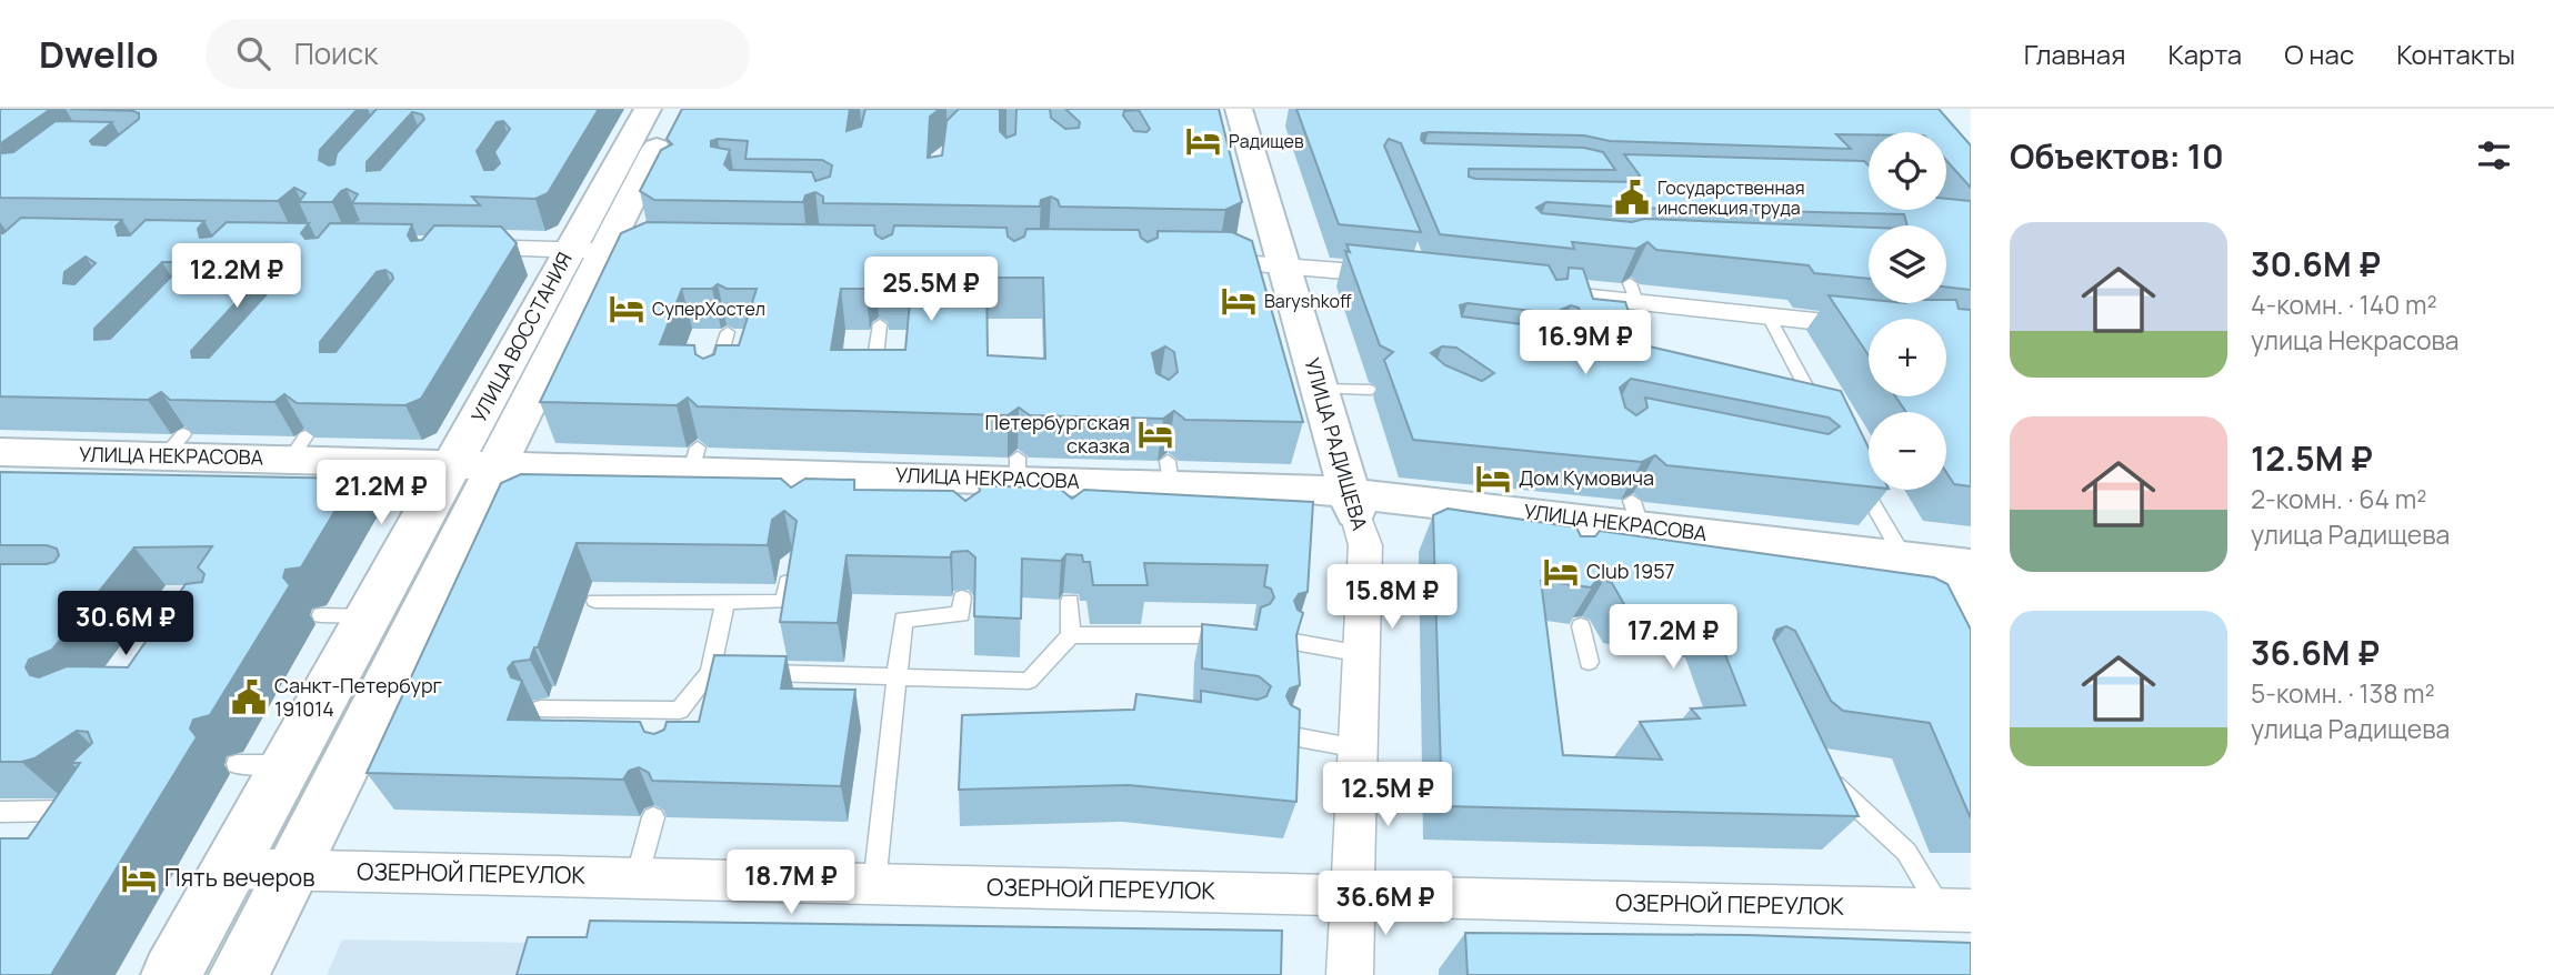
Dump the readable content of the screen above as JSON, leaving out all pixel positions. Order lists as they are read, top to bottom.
{
  "streets": {
    "street": [
      "УЛИЦА ВОССТАНИЯ",
      "УЛИЦА РАДИЩЕВА",
      "УЛИЦА НЕКРАСОВА",
      "ОЗЕРНОЙ ПЕРЕУЛОК"
    ]
  },
  "crossings": [
    ["УЛИЦА ВОССТАНИЯ", "УЛИЦА НЕКРАСОВА"],
    ["УЛИЦА ВОССТАНИЯ", "ОЗЕРНОЙ ПЕРЕУЛОК"],
    ["УЛИЦА РАДИЩЕВА", "УЛИЦА НЕКРАСОВА"],
    ["УЛИЦА РАДИЩЕВА", "ОЗЕРНОЙ ПЕРЕУЛОК"]
  ],
  "places": {
    "hotel": [
      "Радищев",
      "Baryshkoff",
      "СуперХостел",
      "Петербургская сказка",
      "Дом Кумовича",
      "Club 1957",
      "Пять вечеров"
    ],
    "public building": ["Государственная инспекция труда", "Санкт-Петербург 191014"]
  },
  "page": {
    "header": "Dwello",
    "search": "Поиск",
    "nav": [
      "Главная",
      "Карта",
      "О нас",
      "Контакты"
    ],
    "heading": "Объектов: 10",
    "map_buttons": ["+", "−"],
    "list": [
      {
        "name": "30.6M ₽",
        "note": "4-комн. · 140 m² · улица Некрасова"
      },
      {
        "name": "12.5M ₽",
        "note": "2-комн. · 64 m² · улица Радищева"
      },
      {
        "name": "36.6M ₽",
        "note": "5-комн. · 138 m² · улица Радищева"
      }
    ],
    "price": [
      "12.2M ₽",
      "25.5M ₽",
      "16.9M ₽",
      "21.2M ₽",
      "15.8M ₽",
      "30.6M ₽",
      "17.2M ₽",
      "12.5M ₽",
      "18.7M ₽",
      "36.6M ₽"
    ]
  }
}
